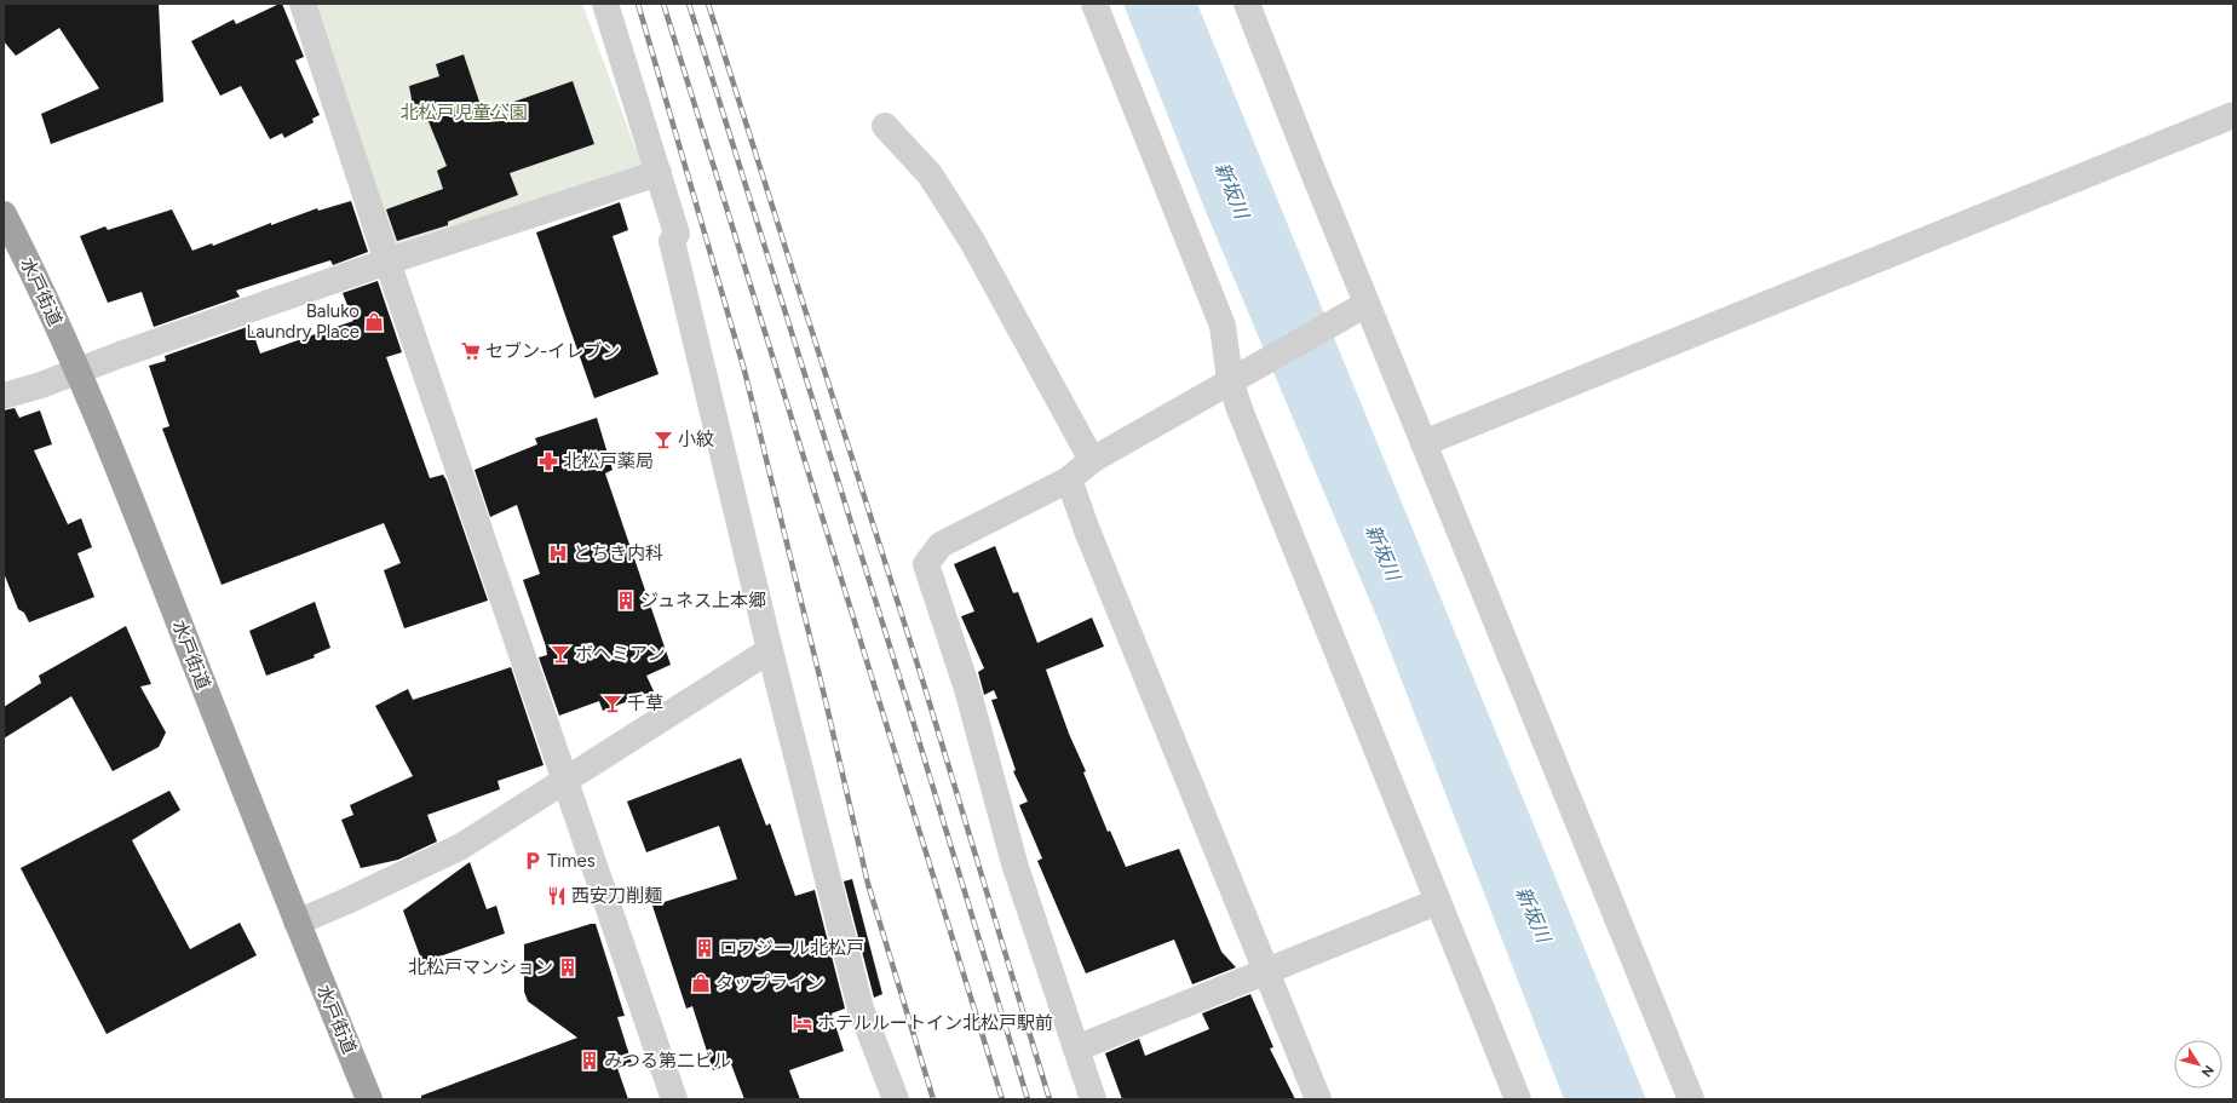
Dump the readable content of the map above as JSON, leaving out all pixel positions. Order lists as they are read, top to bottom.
{
  "streets": {
    "highway": ["水戸街道"]
  },
  "water": ["新坂川"],
  "parks": ["北松戸児童公園"],
  "places": {
    "shop": ["Baluko Laundry Place", "タップライン"],
    "supermarket": ["セブン-イレブン"],
    "bar": ["小紋", "ボヘミアン", "千草"],
    "pharmacy": ["北松戸薬局"],
    "hospital": ["とちき内科"],
    "building": [
      "ジュネス上本郷",
      "ロワジール北松戸",
      "北松戸マンション",
      "みつる第二ビル"
    ],
    "parking": ["Times"],
    "restaurant": ["西安刀削麺"],
    "hotel": ["ホテルルートイン北松戸駅前"]
  },
  "north": "bottom right"
}
